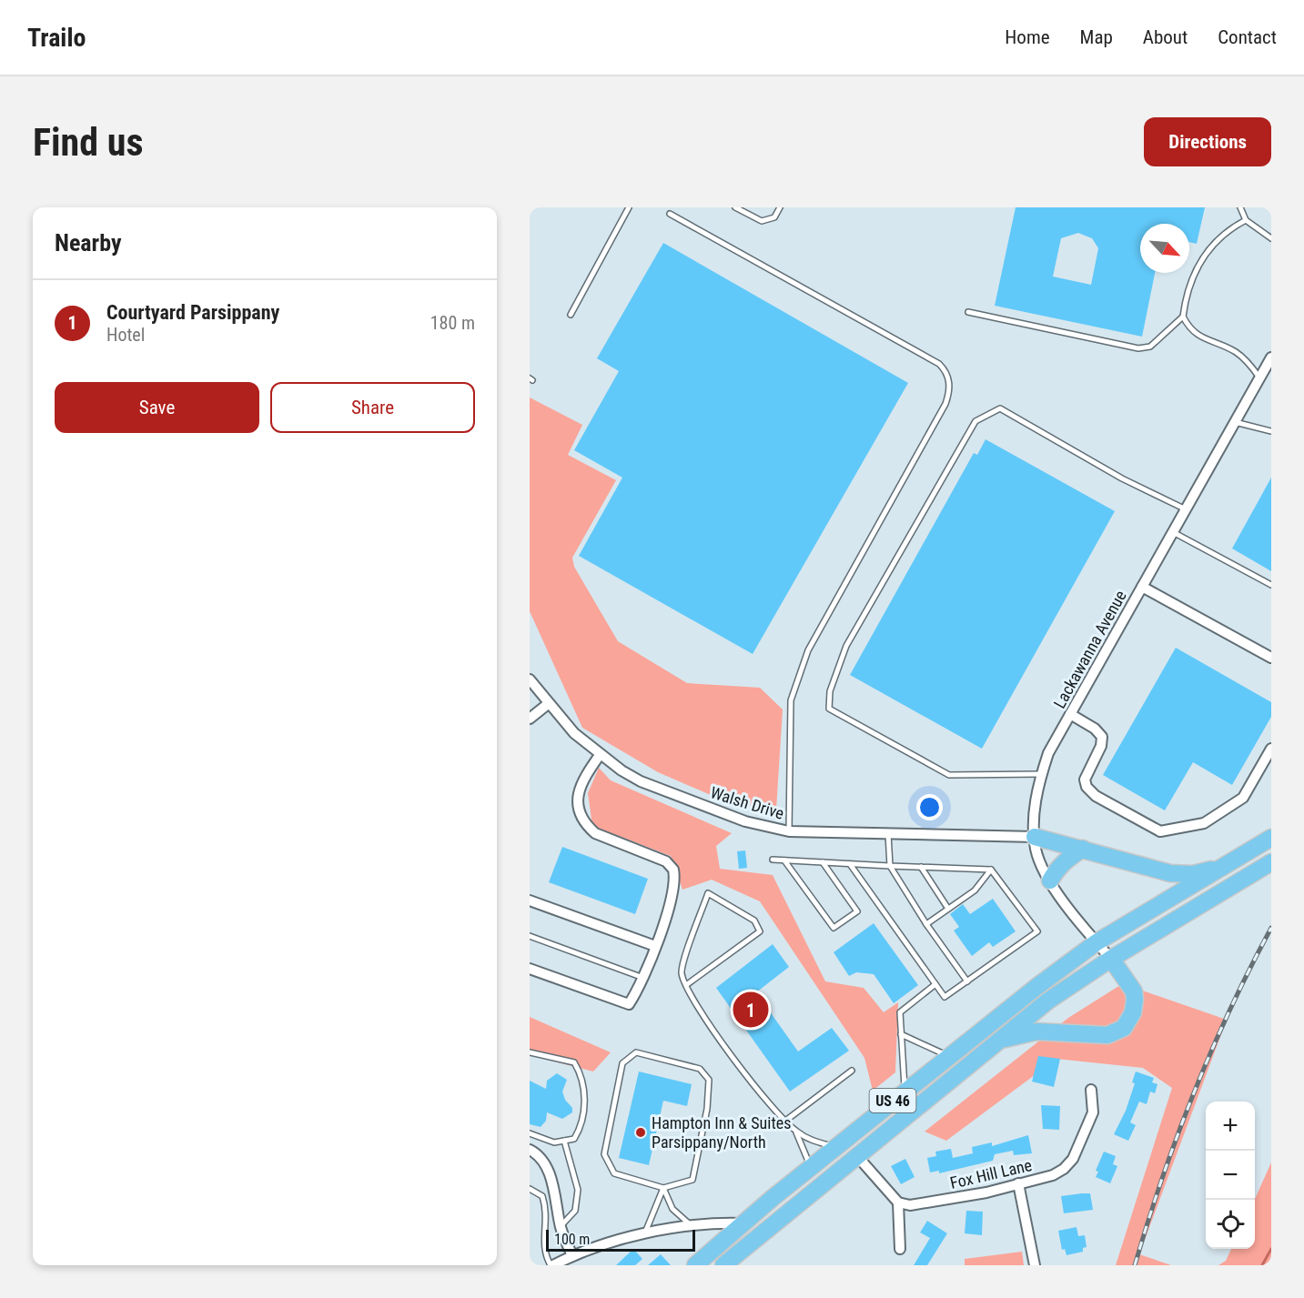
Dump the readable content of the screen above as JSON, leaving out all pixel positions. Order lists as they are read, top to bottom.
{
  "streets": {
    "highway": ["US 46"],
    "street": ["Lackawanna Avenue", "Walsh Drive", "Fox Hill Lane"]
  },
  "crossings": [
    ["Lackawanna Avenue", "Walsh Drive"],
    ["Lackawanna Avenue", "US 46"]
  ],
  "places": ["Hampton Inn & Suites Parsippany/North"],
  "scale_bar": "100 m",
  "north": "bottom right",
  "page": {
    "header": "Trailo",
    "nav": [
      "Home",
      "Map",
      "About",
      "Contact"
    ],
    "buttons": [
      "Directions",
      ["Save", "Share"]
    ],
    "title": "Find us",
    "heading": "Nearby",
    "list": [
      {
        "mark": "1",
        "name": "Courtyard Parsippany",
        "note": "Hotel",
        "value": "180 m"
      }
    ],
    "pins": "1",
    "map_buttons": ["+", "−"],
    "scale": "100 m"
  }
}
